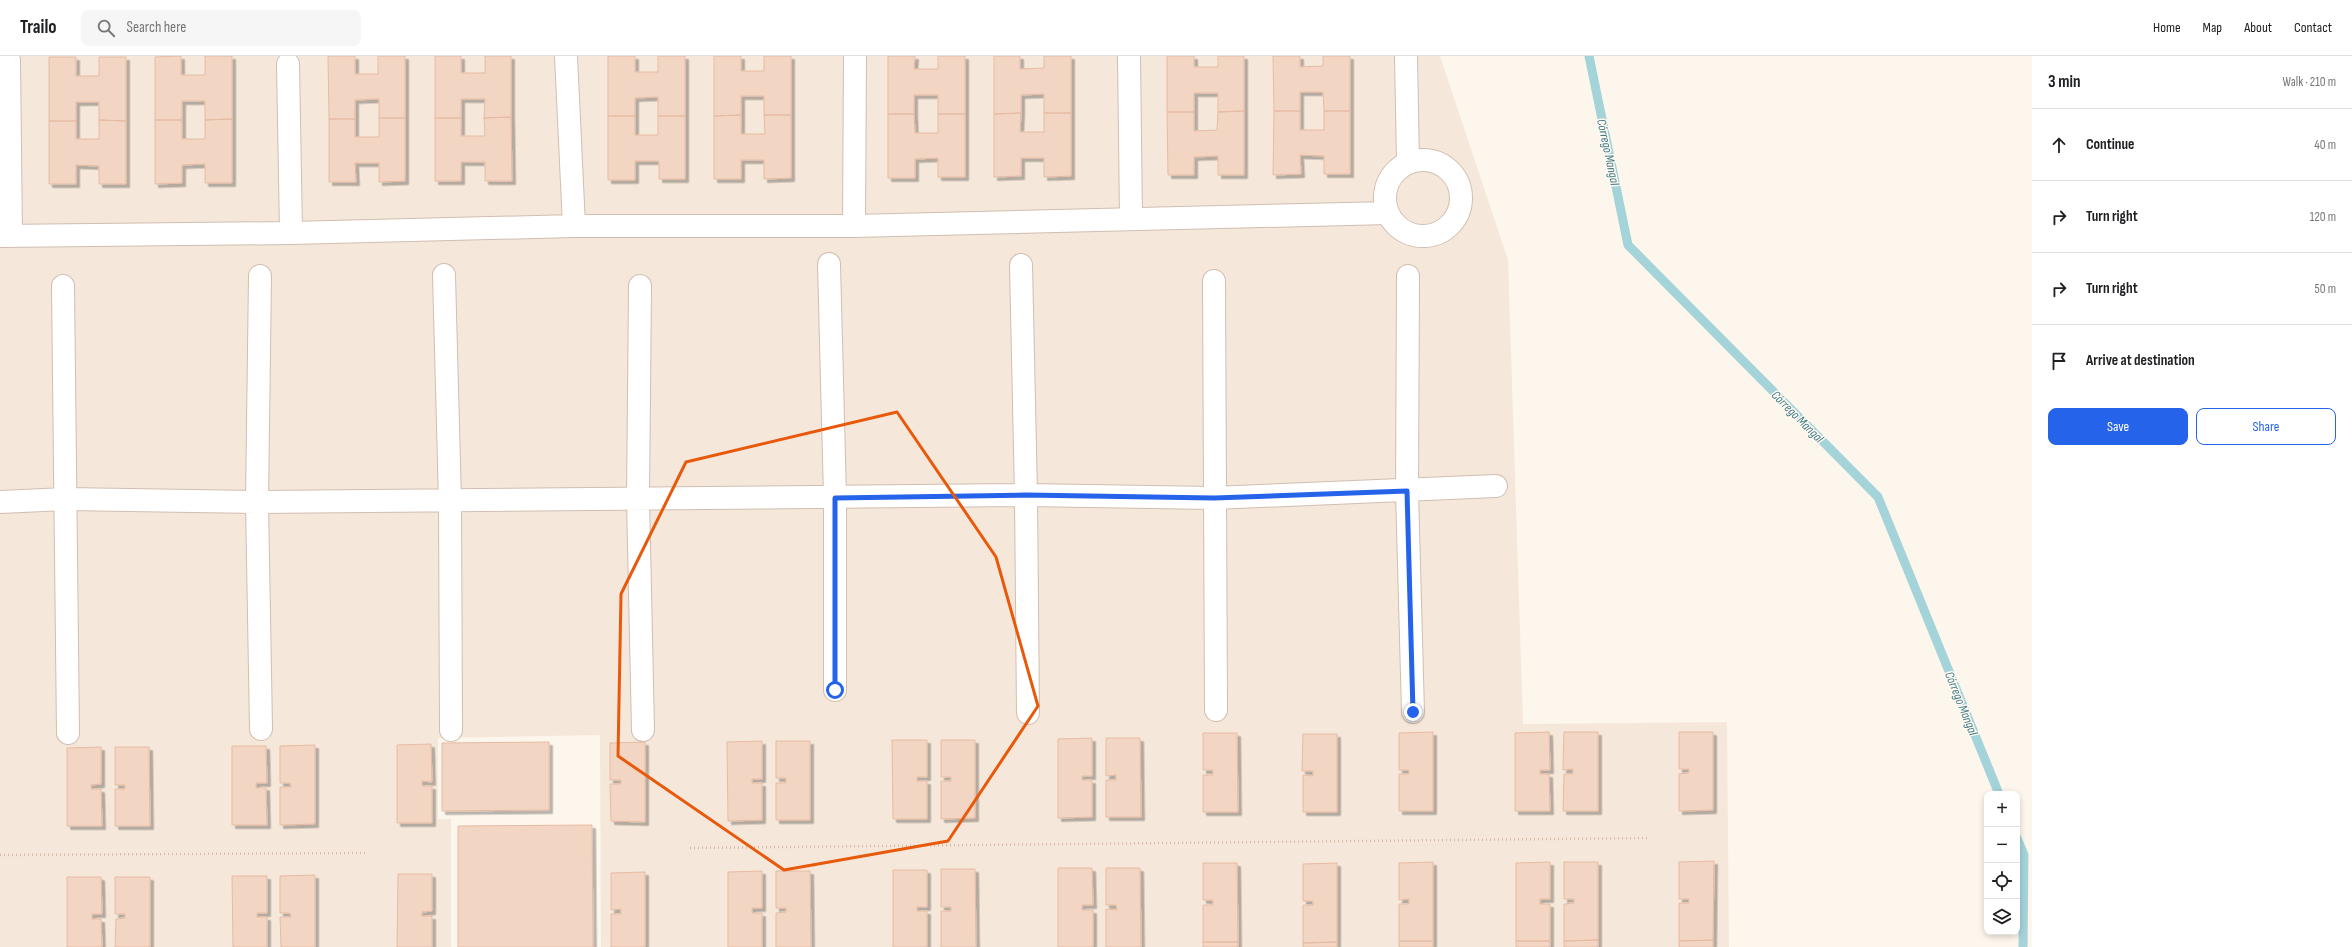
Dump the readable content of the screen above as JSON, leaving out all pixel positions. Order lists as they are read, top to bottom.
{
  "water": ["Córrego Mangal"],
  "page": {
    "header": "Trailo",
    "search": "Search here",
    "nav": [
      "Home",
      "Map",
      "About",
      "Contact"
    ],
    "heading": ["3 min", "Walk · 210 m"],
    "list": [
      ["Continue", "40 m"],
      ["Turn right", "120 m"],
      ["Turn right", "50 m"],
      "Arrive at destination"
    ],
    "buttons": ["Save", "Share"],
    "map_buttons": ["+", "−"]
  }
}
